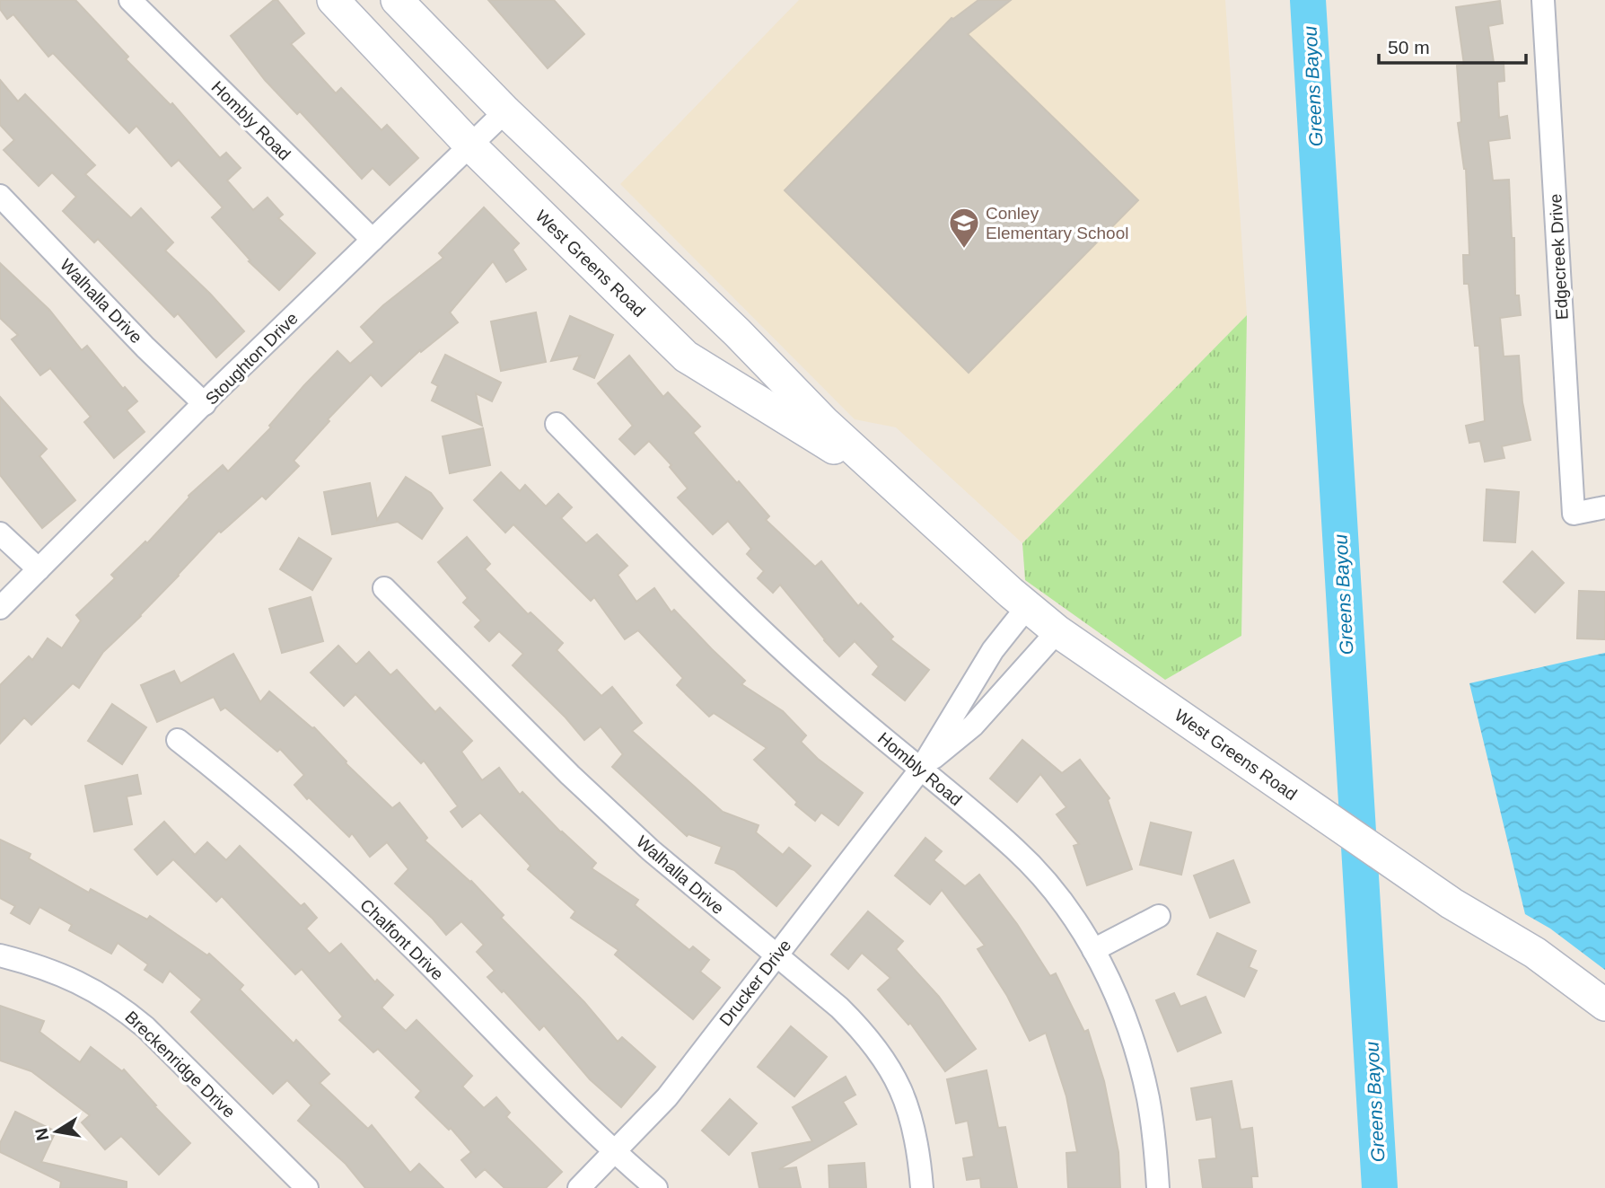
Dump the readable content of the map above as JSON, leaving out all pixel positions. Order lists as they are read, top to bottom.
{
  "streets": {
    "main road": ["West Greens Road"],
    "street": [
      "Hombly Road",
      "Edgecreek Drive",
      "Walhalla Drive",
      "Stoughton Drive",
      "Chalfont Drive",
      "Drucker Drive",
      "Breckenridge Drive"
    ]
  },
  "crossings": [
    ["Hombly Road", "Stoughton Drive"],
    ["Hombly Road", "Drucker Drive"],
    ["West Greens Road", "Stoughton Drive"],
    ["West Greens Road", "Drucker Drive"],
    ["Walhalla Drive", "Stoughton Drive"],
    ["Walhalla Drive", "Drucker Drive"],
    ["Chalfont Drive", "Drucker Drive"]
  ],
  "water": ["Greens Bayou"],
  "places": {
    "school or university": ["Conley Elementary School"]
  },
  "scale_bar": "50 m",
  "north": "left"
}
